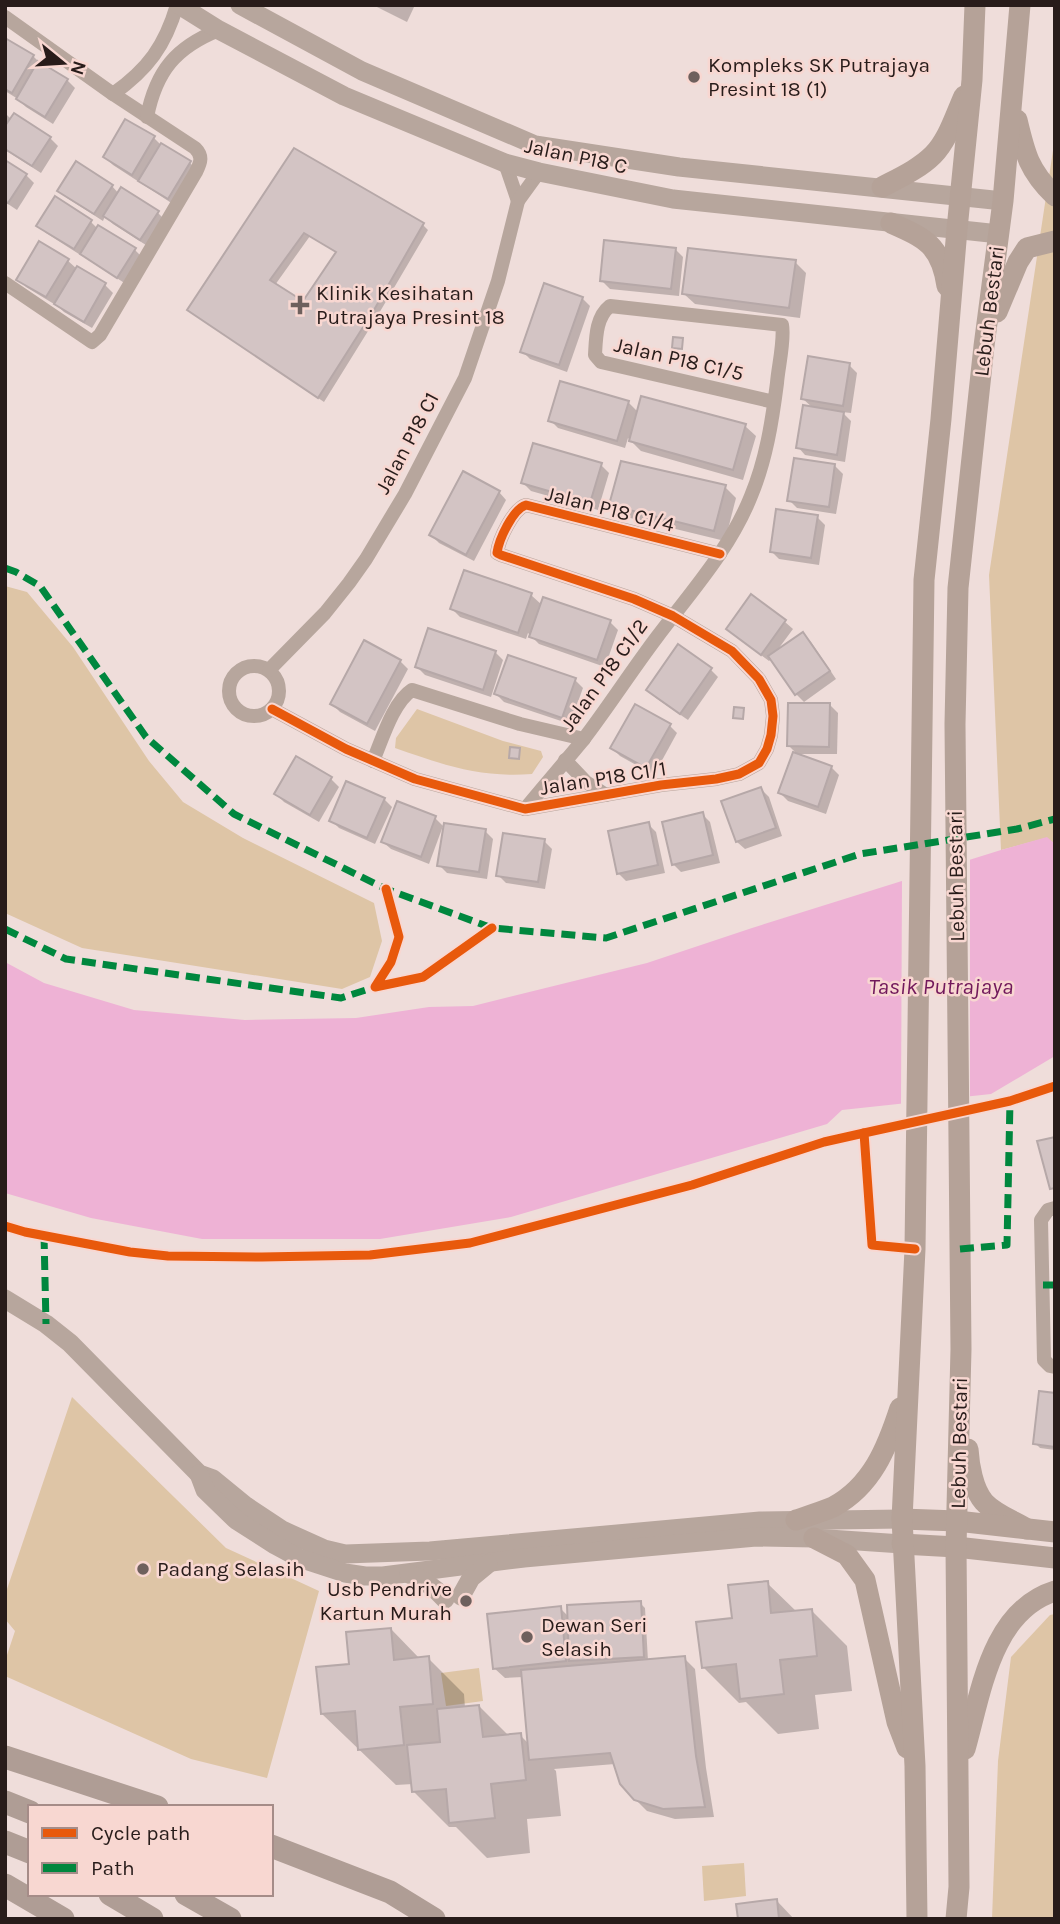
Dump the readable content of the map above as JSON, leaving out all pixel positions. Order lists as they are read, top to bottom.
{
  "streets": {
    "main road": ["Lebuh Bestari"],
    "street": [
      "Jalan P18 C",
      "Jalan P18 C1/5",
      "Jalan P18 C1",
      "Jalan P18 C1/4",
      "Jalan P18 C1/2",
      "Jalan P18 C1/1"
    ]
  },
  "crossings": [
    ["Jalan P18 C", "Lebuh Bestari"],
    ["Jalan P18 C", "Jalan P18 C1"],
    ["Jalan P18 C1/5", "Jalan P18 C1/2"],
    ["Jalan P18 C1", "Jalan P18 C1/1"],
    ["Jalan P18 C1/4", "Jalan P18 C1/2"],
    ["Jalan P18 C1/4", "Jalan P18 C1/1"],
    ["Jalan P18 C1/2", "Jalan P18 C1/1"]
  ],
  "water": ["Tasik Putrajaya"],
  "places": {
    "other": [
      "Kompleks SK Putrajaya Presint 18 (1)",
      "Padang Selasih",
      "Usb Pendrive Kartun Murah",
      "Dewan Seri Selasih"
    ],
    "health": ["Klinik Kesihatan Putrajaya Presint 18"]
  },
  "legend": ["Cycle path", "Path"],
  "north": "right"
}
